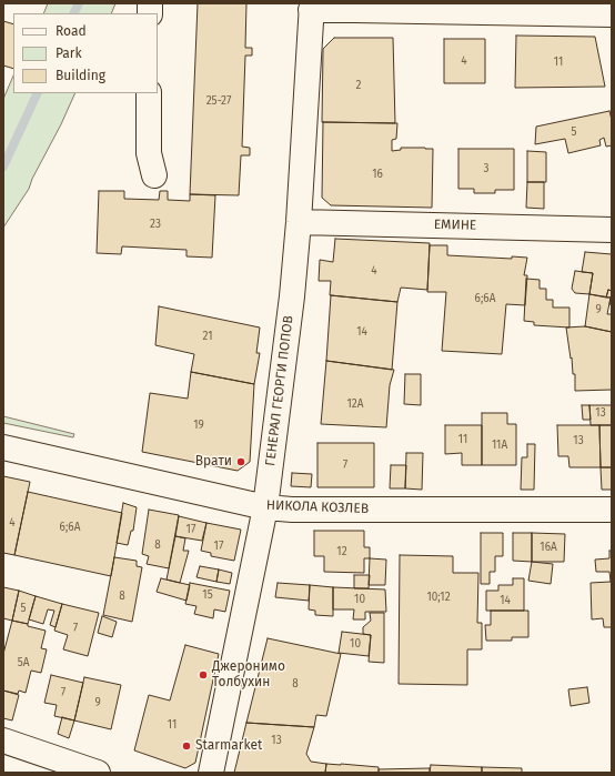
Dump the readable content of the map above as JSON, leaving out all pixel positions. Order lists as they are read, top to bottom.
{
  "streets": {
    "street": ["ЕМИНЕ", "ГЕНЕРАЛ ГЕОРГИ ПОПОВ", "НИКОЛА КОЗЛЕВ"]
  },
  "crossings": [
    ["ЕМИНЕ", "ГЕНЕРАЛ ГЕОРГИ ПОПОВ"],
    ["ГЕНЕРАЛ ГЕОРГИ ПОПОВ", "НИКОЛА КОЗЛЕВ"]
  ],
  "places": ["Врати", "Джеронимо Толбухин", "Starmarket"],
  "house_numbers": [
    "4",
    "11",
    "2",
    "25-27",
    "5",
    "3",
    "16",
    "23",
    "4",
    "6;6А",
    "9",
    "14",
    "21",
    "12А",
    "13",
    "19",
    "11",
    "13",
    "11А",
    "7",
    "4",
    "6;6А",
    "17",
    "8",
    "17",
    "16А",
    "12",
    "15",
    "8",
    "10;12",
    "10",
    "14",
    "5",
    "7",
    "10",
    "5А",
    "8",
    "7",
    "9",
    "11",
    "13"
  ],
  "legend": ["Road", "Park", "Building"]
}
